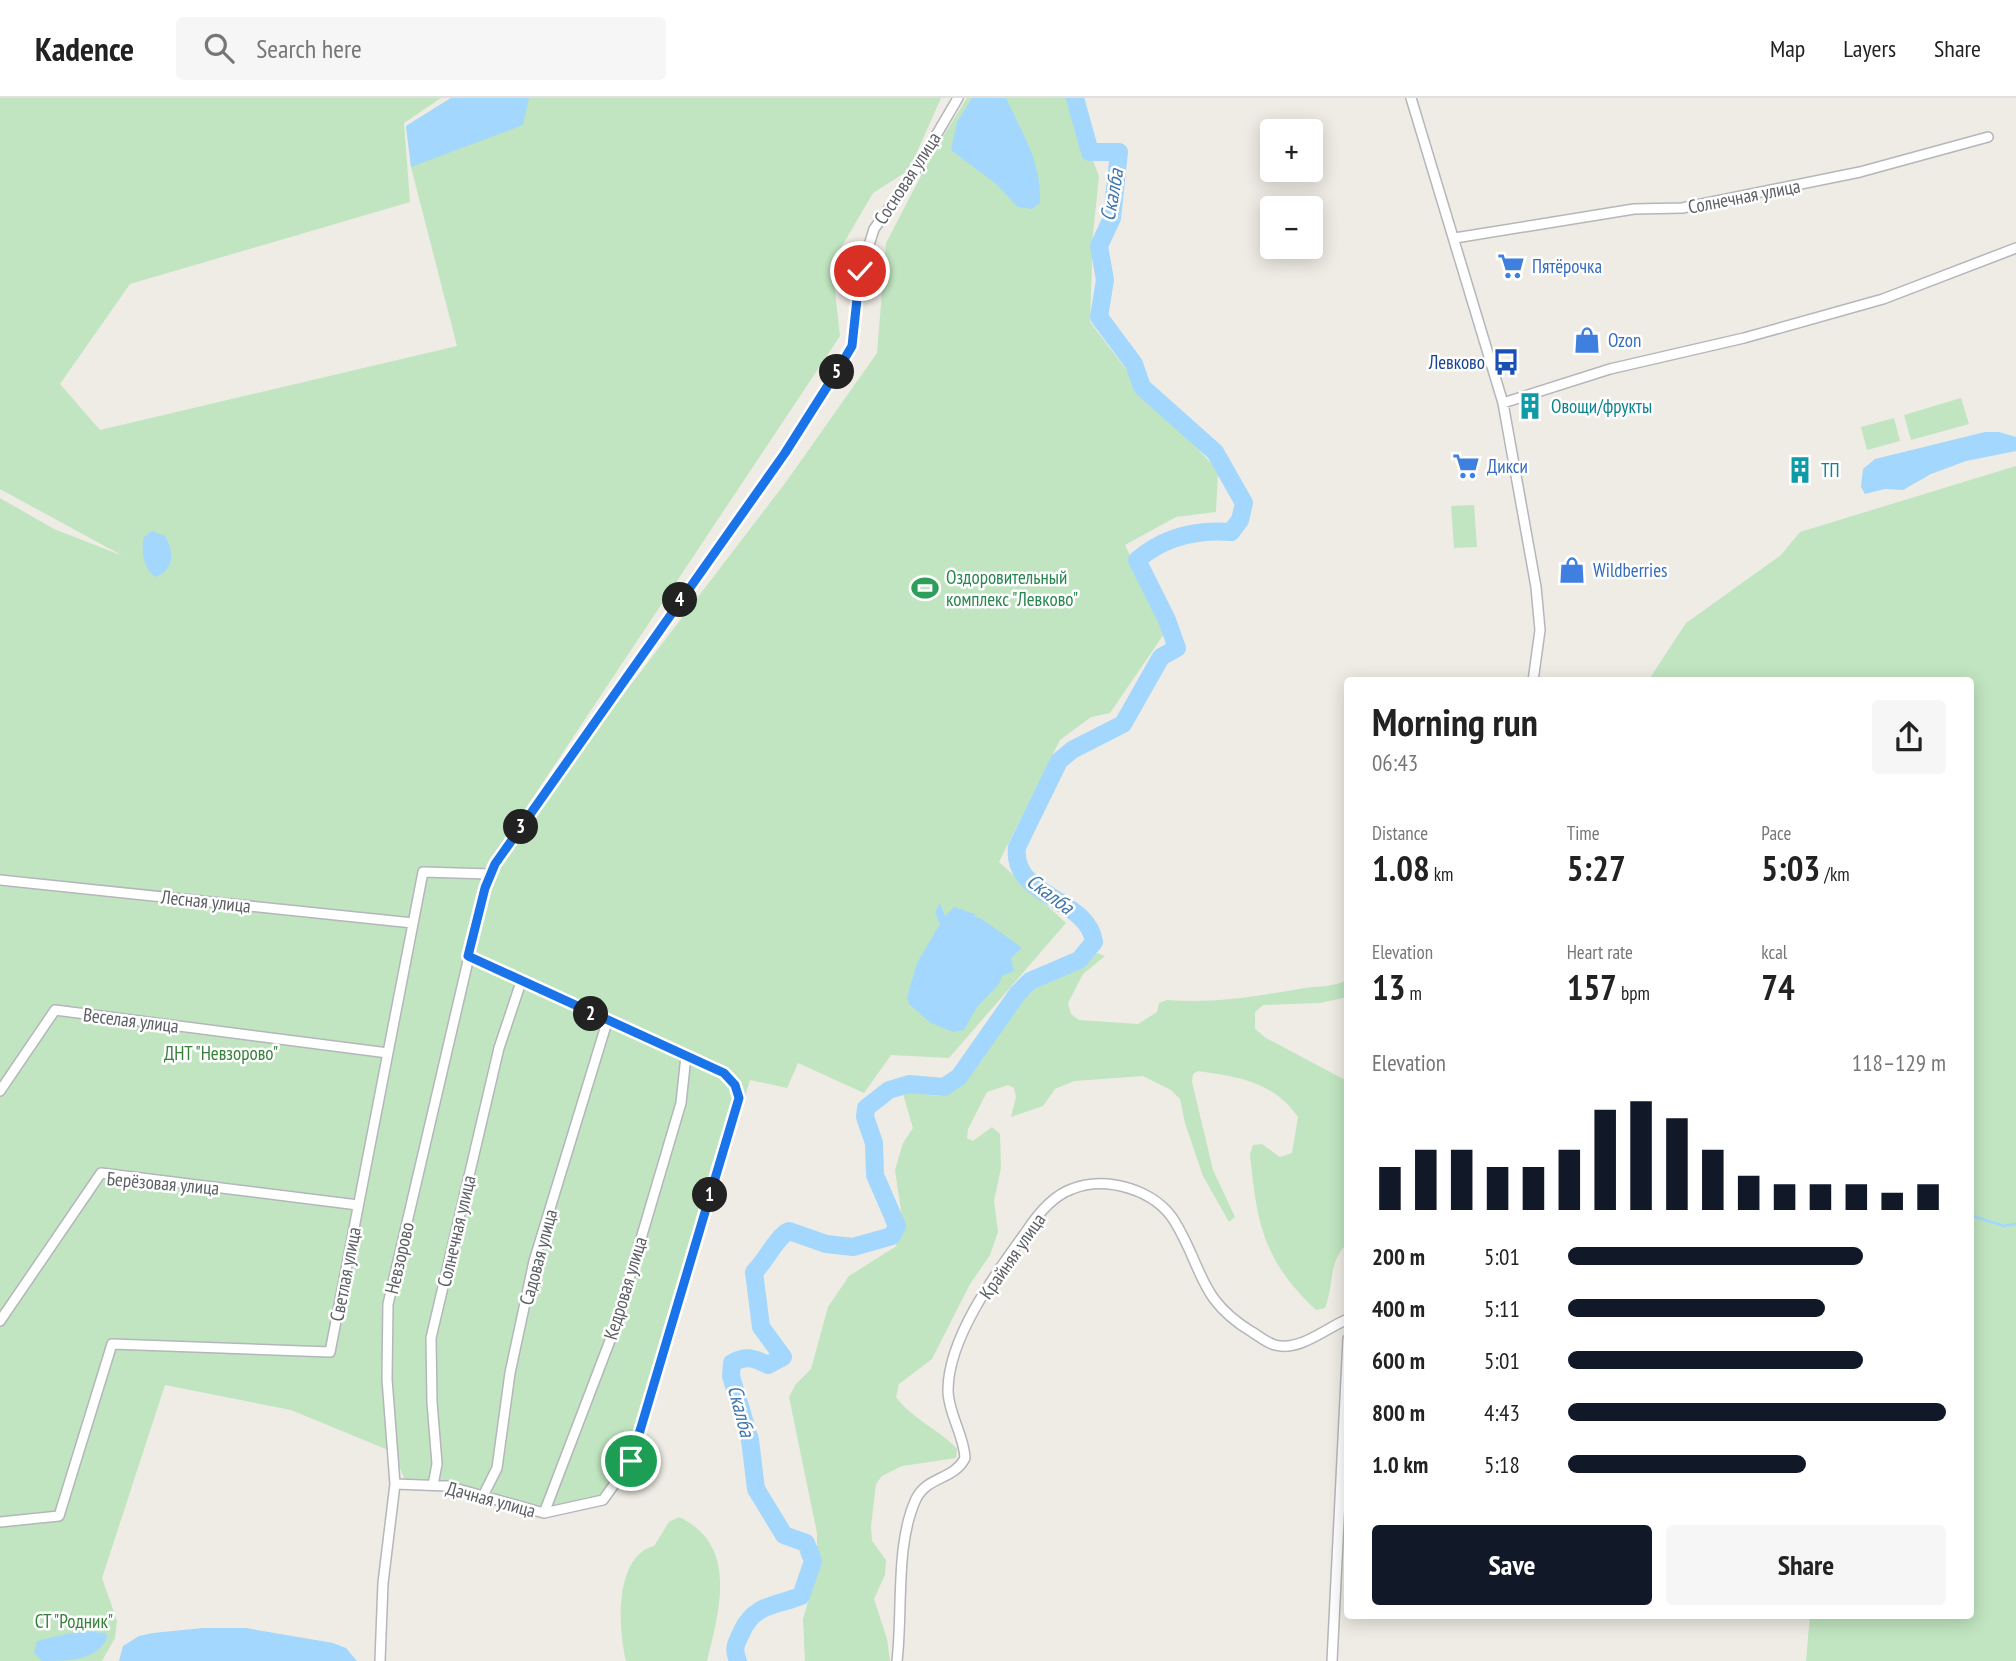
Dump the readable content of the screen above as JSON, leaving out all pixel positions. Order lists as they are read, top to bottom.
{
  "streets": {
    "street": [
      "Сосновая улица",
      "Солнечная улица",
      "Лесная улица",
      "Веселая улица",
      "Берёзовая улица",
      "Крайняя улица",
      "Садовая улица",
      "Невзорово",
      "Светлая улица",
      "Кедровая улица",
      "Дачная улица"
    ]
  },
  "crossings": [
    ["Сосновая улица", "Невзорово"],
    ["Солнечная улица", "Дачная улица"],
    ["Лесная улица", "Светлая улица"],
    ["Веселая улица", "Светлая улица"],
    ["Берёзовая улица", "Светлая улица"],
    ["Садовая улица", "Дачная улица"],
    ["Невзорово", "Светлая улица"],
    ["Невзорово", "Дачная улица"],
    ["Кедровая улица", "Дачная улица"]
  ],
  "water": ["Скалба"],
  "parks": ["ДНТ \"Невзорово\"", "СТ \"Родник\""],
  "places": {
    "supermarket": ["Пятёрочка", "Дикси"],
    "shop": ["Ozon", "Wildberries"],
    "bus stop": ["Левково"],
    "building": ["Овощи/фрукты", "ТП"],
    "sports": ["Оздоровительный комплекс \"Левково\""]
  },
  "page": {
    "header": "Kadence",
    "search": "Search here",
    "nav": ["Map", "Layers", "Share"],
    "map_buttons": ["+", "−"],
    "pins": [
      "5",
      "4",
      "3",
      "2",
      "1"
    ],
    "heading": ["Morning run", "06:43"],
    "stats": [
      ["Distance", "1.08 km"],
      ["Time", "5:27"],
      ["Pace", "5:03 /km"],
      ["Elevation", "13 m"],
      ["Heart rate", "157 bpm"],
      ["kcal", "74"]
    ],
    "chart": ["Elevation", "118–129 m"],
    "list": [
      {
        "name": "200 m",
        "note": "5:01"
      },
      {
        "name": "400 m",
        "note": "5:11"
      },
      {
        "name": "600 m",
        "note": "5:01"
      },
      {
        "name": "800 m",
        "note": "4:43"
      },
      {
        "name": "1.0 km",
        "note": "5:18"
      }
    ],
    "buttons": ["Save", "Share"]
  }
}
